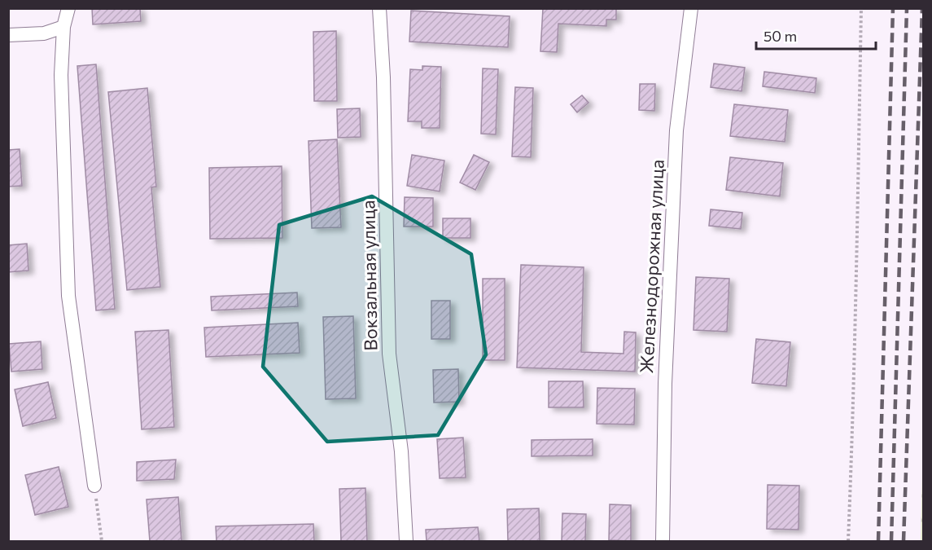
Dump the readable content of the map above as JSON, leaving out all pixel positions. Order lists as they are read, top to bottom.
{
  "streets": {
    "street": ["Железнодорожная улица", "Вокзальная улица"]
  },
  "scale_bar": "50 m"
}
